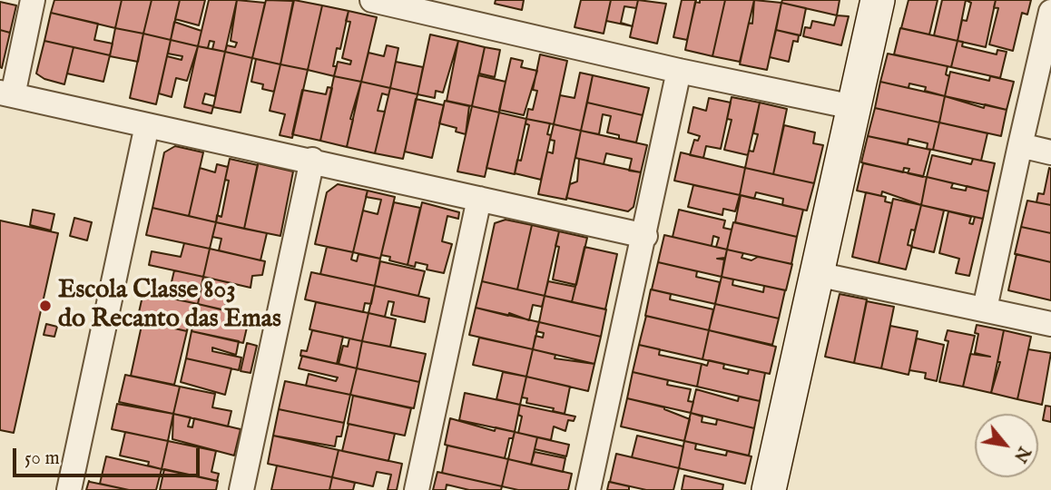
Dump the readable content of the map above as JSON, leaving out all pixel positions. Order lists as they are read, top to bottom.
{
  "places": ["Escola Classe 803 do Recanto das Emas"],
  "scale_bar": "50 m",
  "north": "bottom right"
}
